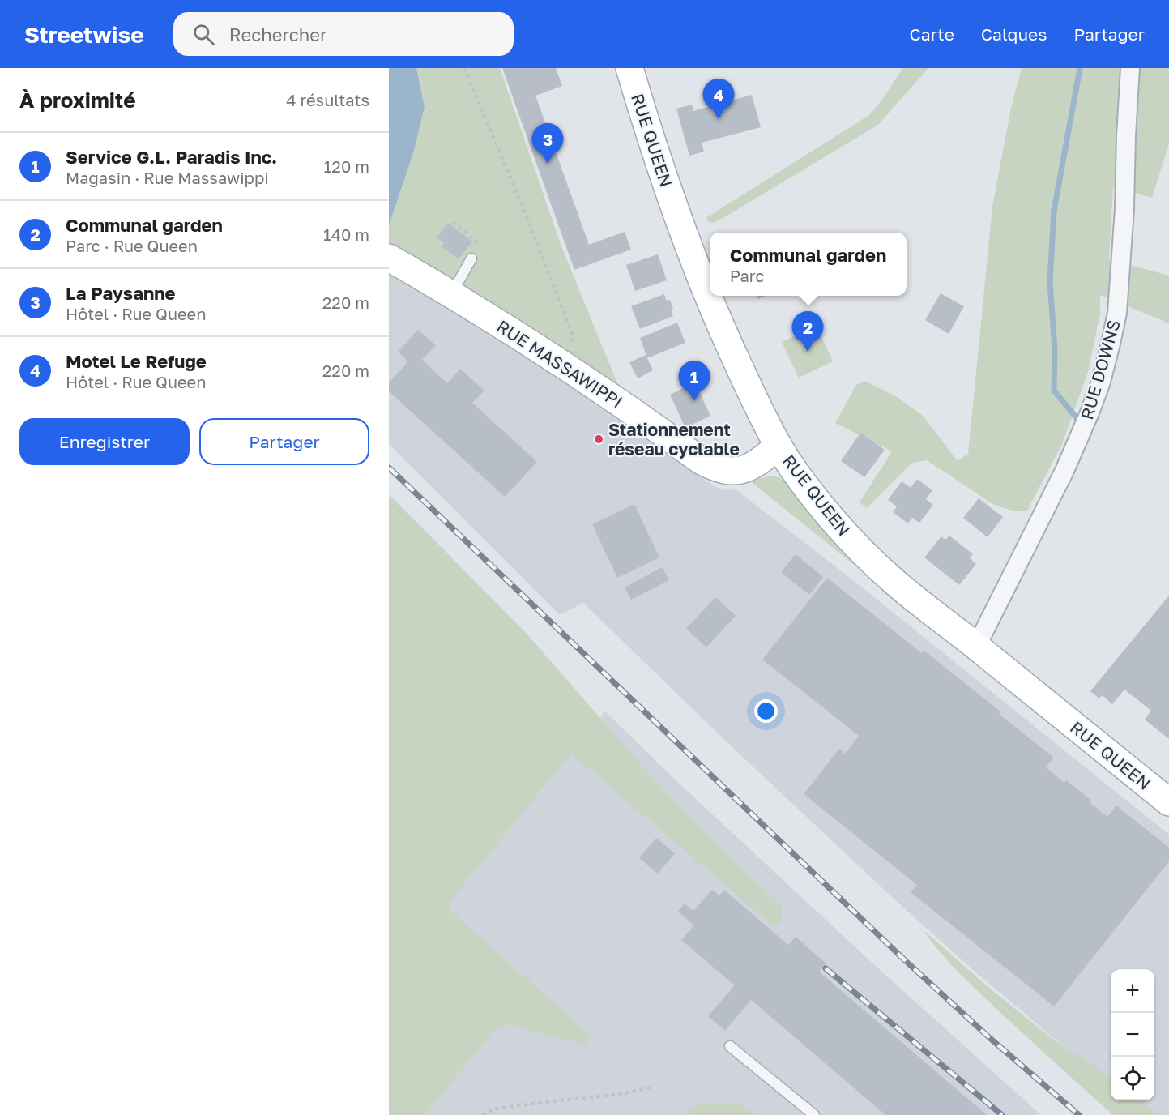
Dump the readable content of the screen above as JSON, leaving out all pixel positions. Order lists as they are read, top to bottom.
{
  "streets": {
    "main road": ["RUE QUEEN", "RUE MASSAWIPPI"],
    "street": ["RUE DOWNS"]
  },
  "crossings": [
    ["RUE QUEEN", "RUE MASSAWIPPI"],
    ["RUE QUEEN", "RUE DOWNS"]
  ],
  "places": ["Stationnement réseau cyclable"],
  "page": {
    "header": "Streetwise",
    "search": "Rechercher",
    "nav": ["Carte", "Calques", "Partager"],
    "heading": ["À proximité", "4 résultats"],
    "pins": [
      "4",
      "3",
      "2",
      "1"
    ],
    "list": [
      {
        "mark": "1",
        "name": "Service G.L. Paradis Inc.",
        "note": "Magasin · Rue Massawippi",
        "value": "120 m"
      },
      {
        "mark": "2",
        "name": "Communal garden",
        "note": "Parc · Rue Queen",
        "value": "140 m"
      },
      {
        "mark": "3",
        "name": "La Paysanne",
        "note": "Hôtel · Rue Queen",
        "value": "220 m"
      },
      {
        "mark": "4",
        "name": "Motel Le Refuge",
        "note": "Hôtel · Rue Queen",
        "value": "220 m"
      }
    ],
    "popup": ["Communal garden", "Parc"],
    "buttons": ["Enregistrer", "Partager"],
    "map_buttons": ["+", "−"]
  }
}
